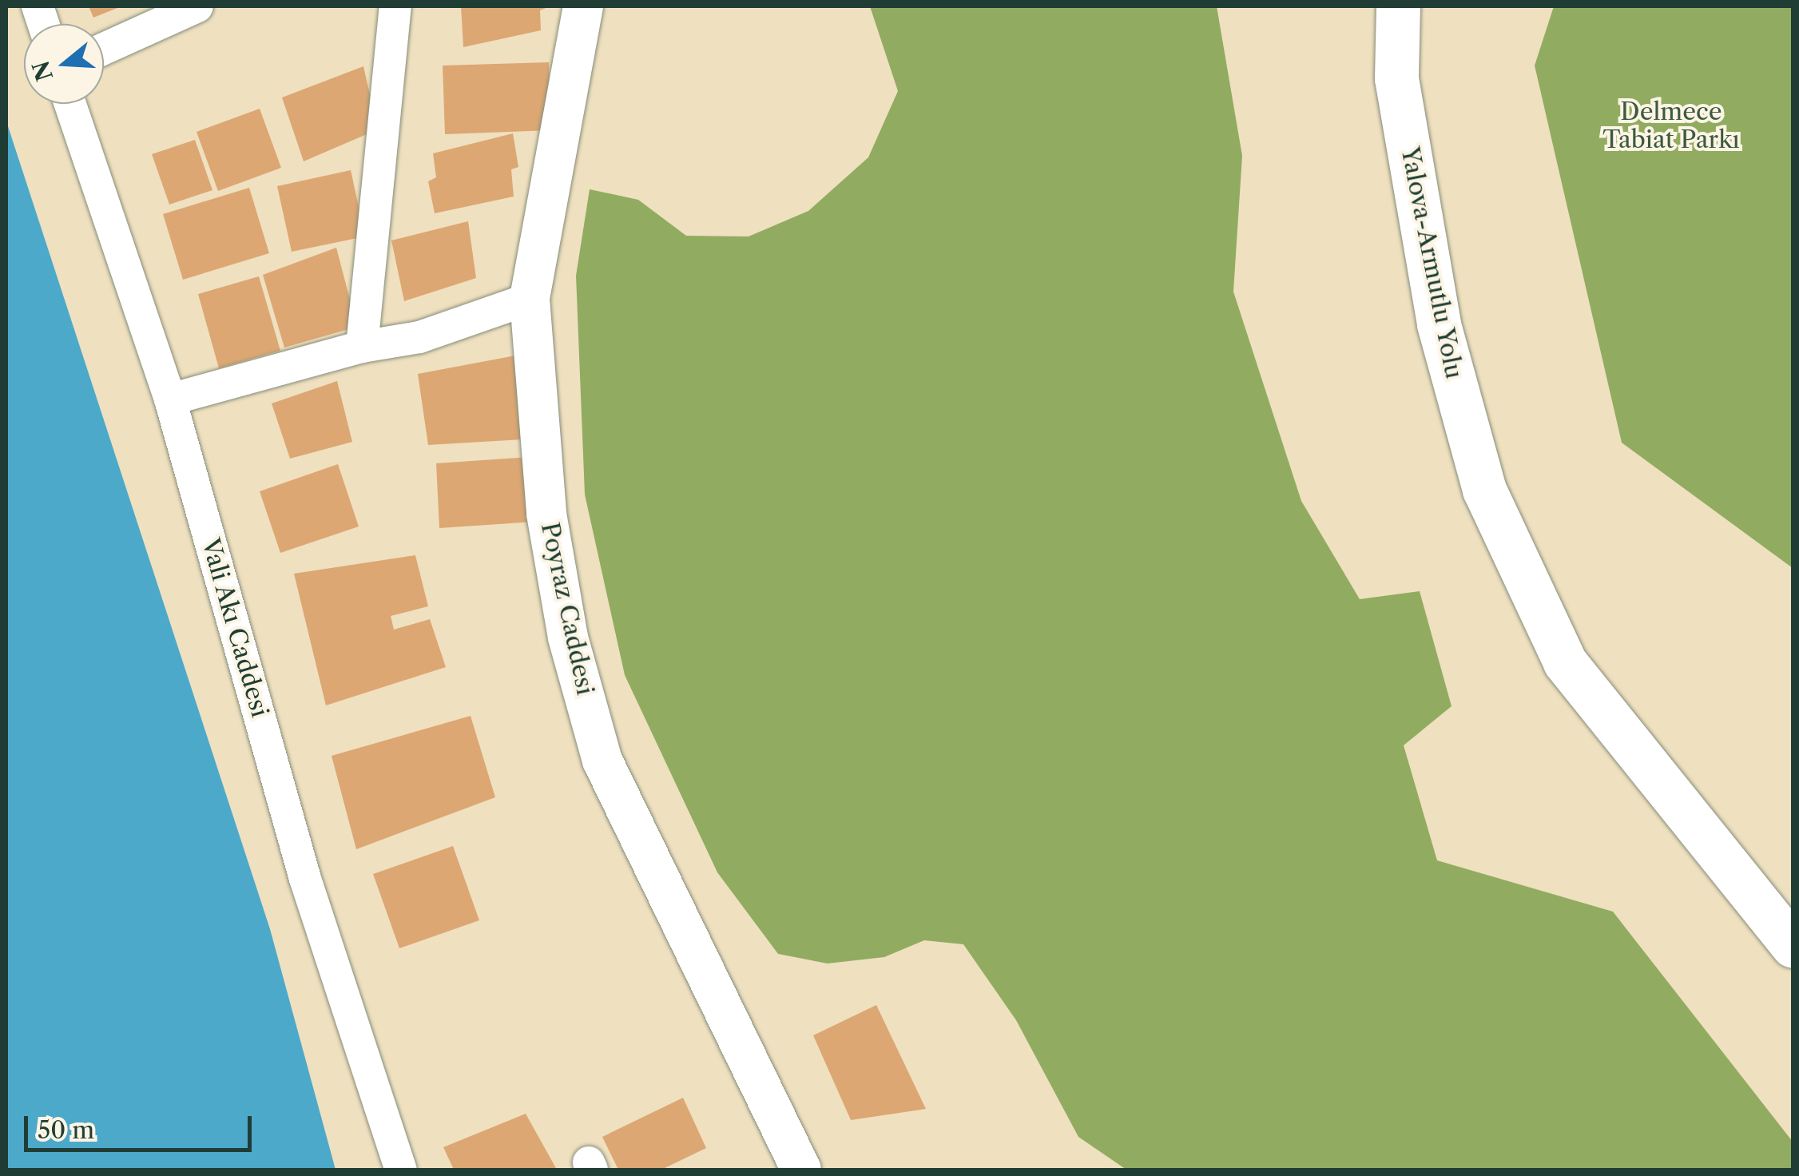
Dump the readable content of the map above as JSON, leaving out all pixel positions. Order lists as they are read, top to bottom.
{
  "streets": {
    "main road": ["Yalova-Armutlu Yolu"],
    "street": ["Poyraz Caddesi", "Vali Akı Caddesi"]
  },
  "parks": ["Delmece Tabiat Parkı"],
  "scale_bar": "50 m",
  "north": "left"
}
